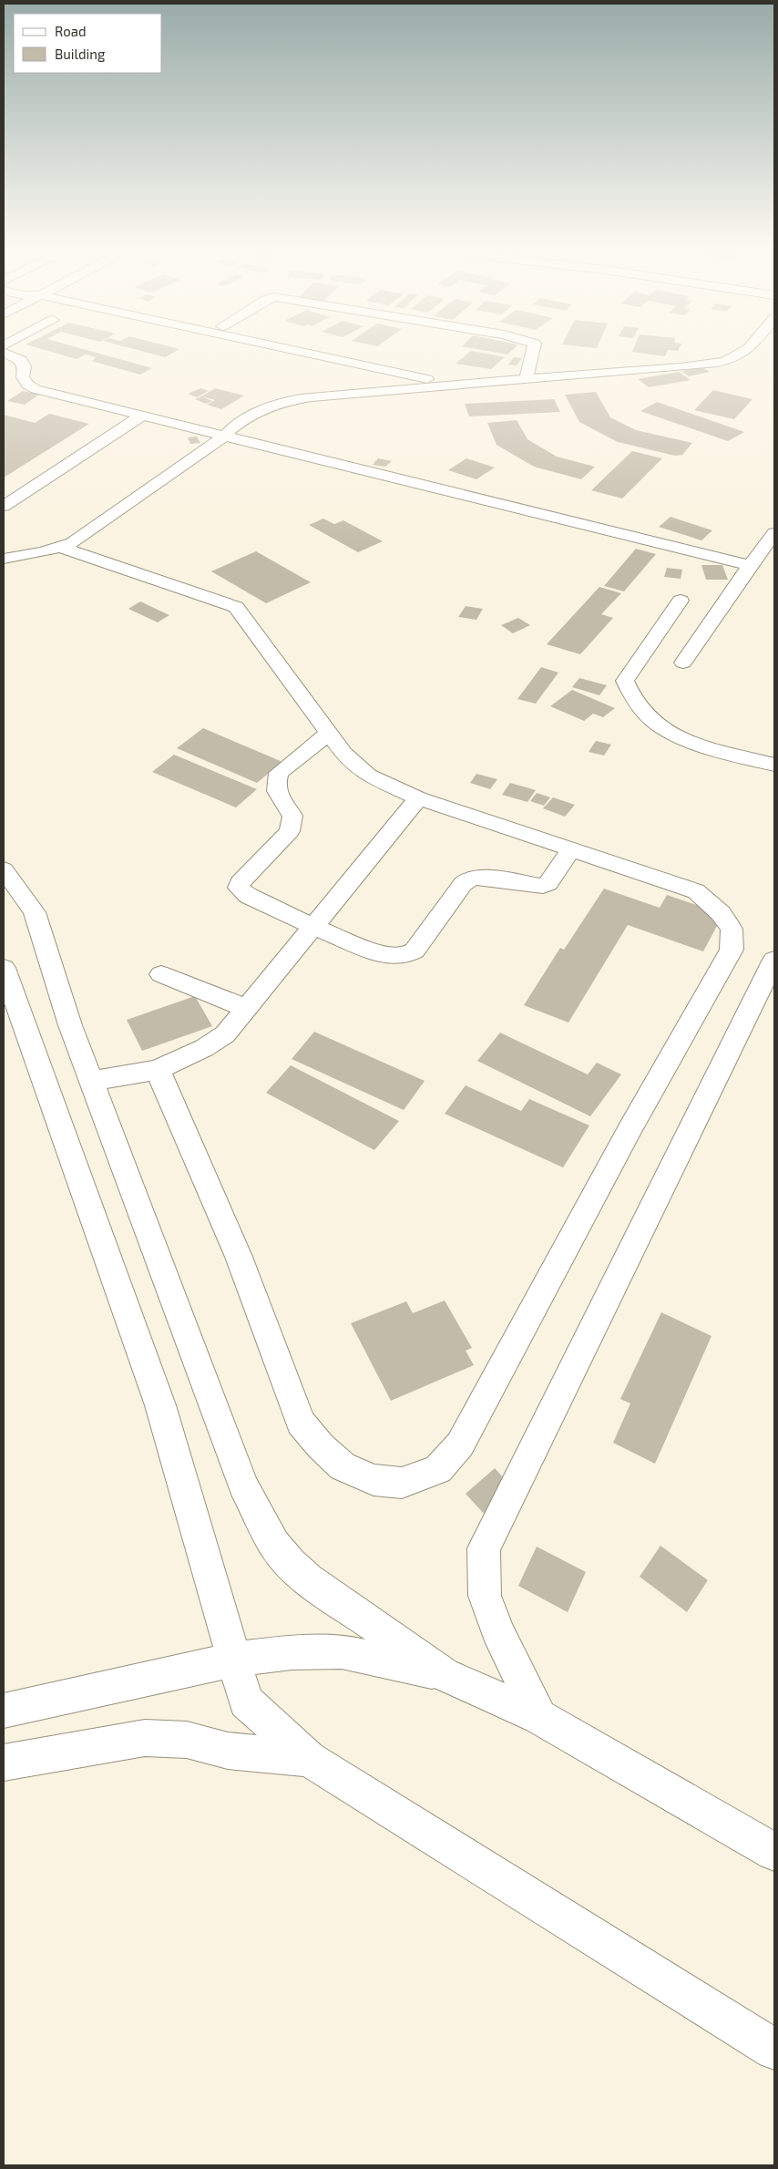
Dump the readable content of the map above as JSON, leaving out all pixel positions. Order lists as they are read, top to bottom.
{
  "legend": ["Road", "Building"]
}
